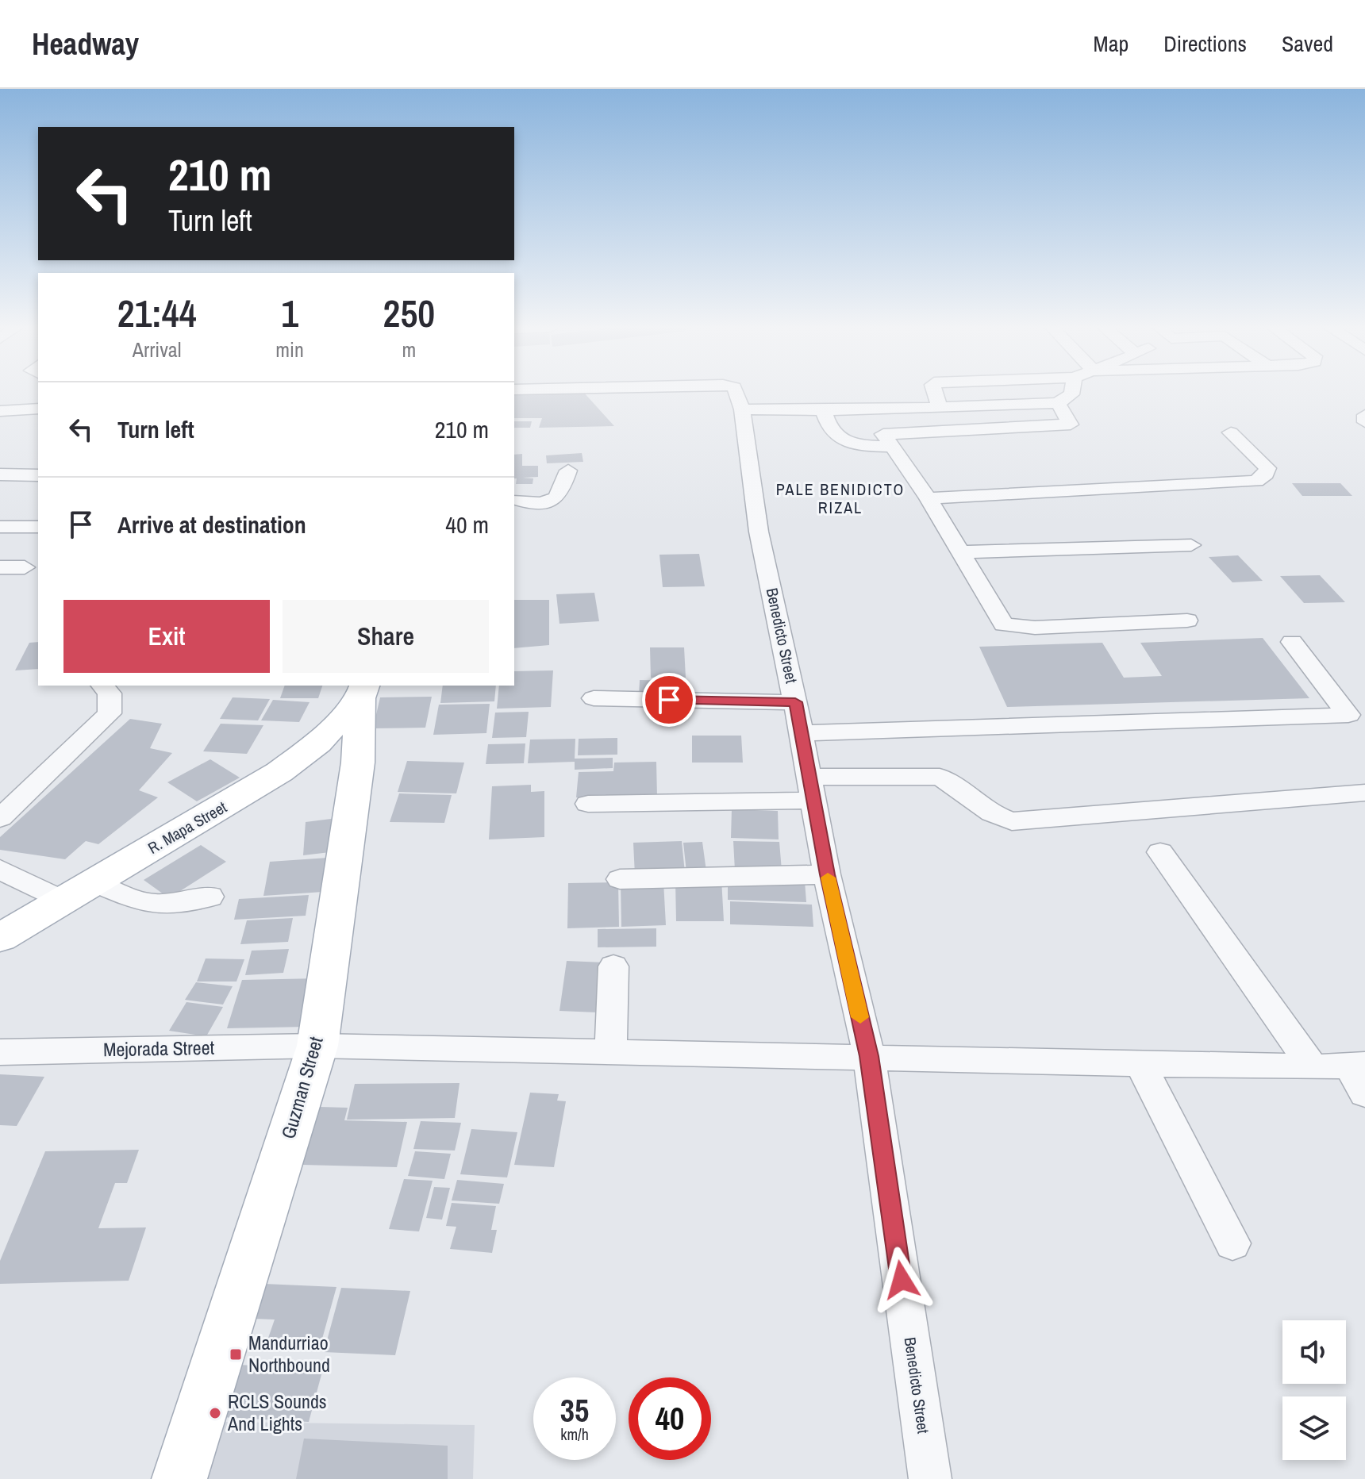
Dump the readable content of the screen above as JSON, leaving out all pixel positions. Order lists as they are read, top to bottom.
{
  "streets": {
    "main road": ["R. Mapa Street", "Guzman Street"],
    "street": ["Benedicto Street", "Mejorada Street"]
  },
  "crossings": [
    ["Benedicto Street", "Mejorada Street"],
    ["R. Mapa Street", "Guzman Street"],
    ["Mejorada Street", "Guzman Street"]
  ],
  "districts": ["PALE BENIDICTO RIZAL"],
  "places": {
    "transit": ["Mandurriao Northbound"],
    "other": ["RCLS Sounds And Lights"]
  },
  "page": {
    "header": "Headway",
    "nav": ["Map", "Directions", "Saved"],
    "turn": ["210 m", "Turn left"],
    "eta": [
      "21:44",
      "Arrival",
      "1",
      "min",
      "250",
      "m"
    ],
    "list": [
      {
        "name": "Turn left",
        "value": "210 m"
      },
      {
        "name": "Arrive at destination",
        "value": "40 m"
      }
    ],
    "buttons": ["Exit", "Share"],
    "speed": "35 km/h",
    "limit": "40"
  }
}
